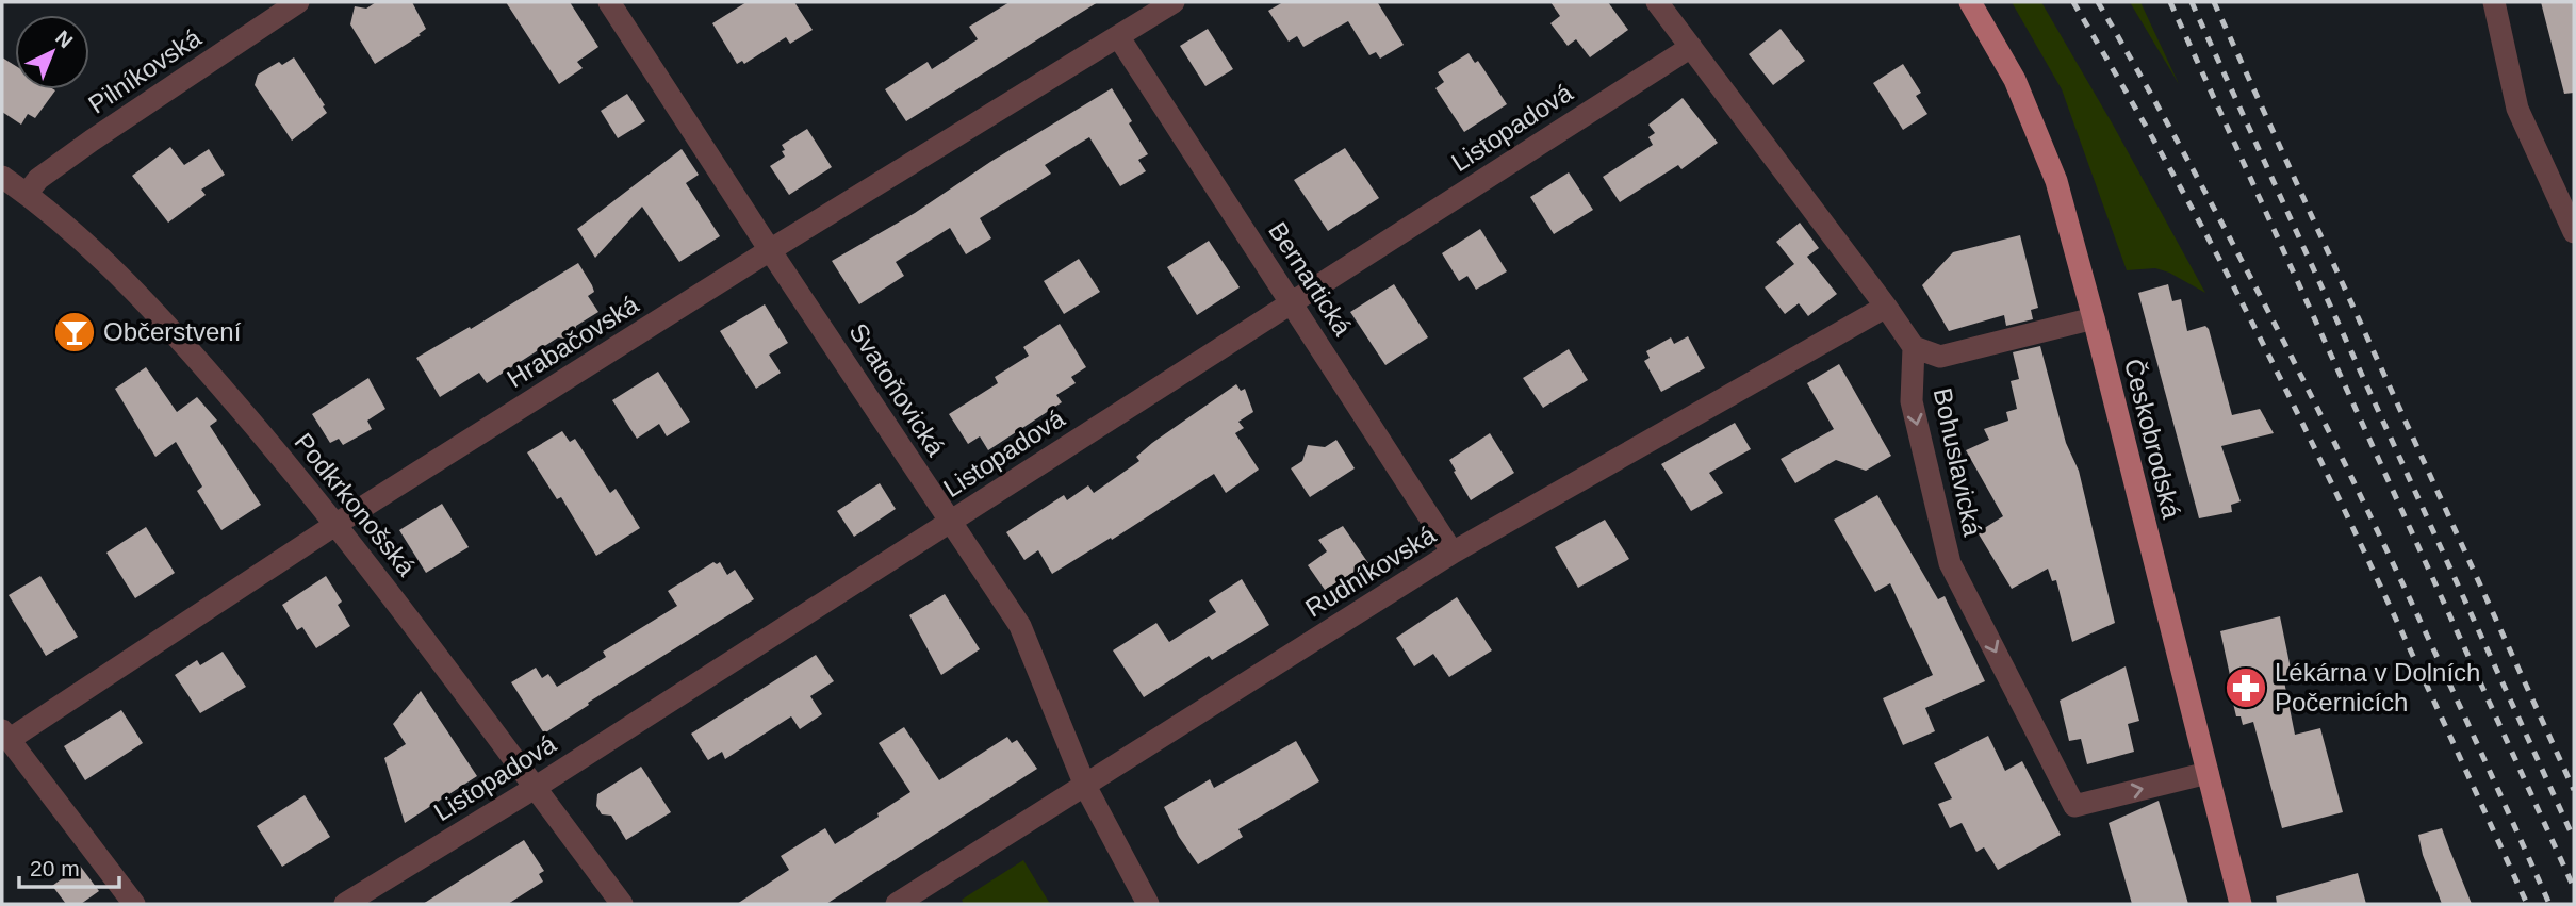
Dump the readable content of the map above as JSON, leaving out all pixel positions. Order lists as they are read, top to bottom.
{
  "streets": {
    "main road": ["Českobrodská"],
    "street": [
      "Pilníkovská",
      "Listopadová",
      "Bernartická",
      "Hrabačovská",
      "Svatoňovická",
      "Bohuslavická",
      "Podkrkonošská",
      "Rudníkovská"
    ]
  },
  "crossings": [
    ["Pilníkovská", "Podkrkonošská"],
    ["Listopadová", "Bernartická"],
    ["Listopadová", "Svatoňovická"],
    ["Listopadová", "Podkrkonošská"],
    ["Bernartická", "Hrabačovská"],
    ["Bernartická", "Rudníkovská"],
    ["Hrabačovská", "Svatoňovická"],
    ["Hrabačovská", "Podkrkonošská"],
    ["Svatoňovická", "Rudníkovská"],
    ["Českobrodská", "Bohuslavická"]
  ],
  "one_way": ["Bohuslavická"],
  "places": {
    "bar": ["Občerstvení"],
    "pharmacy": ["Lékárna v Dolních Počernicích"]
  },
  "scale_bar": "20 m",
  "north": "top right"
}
